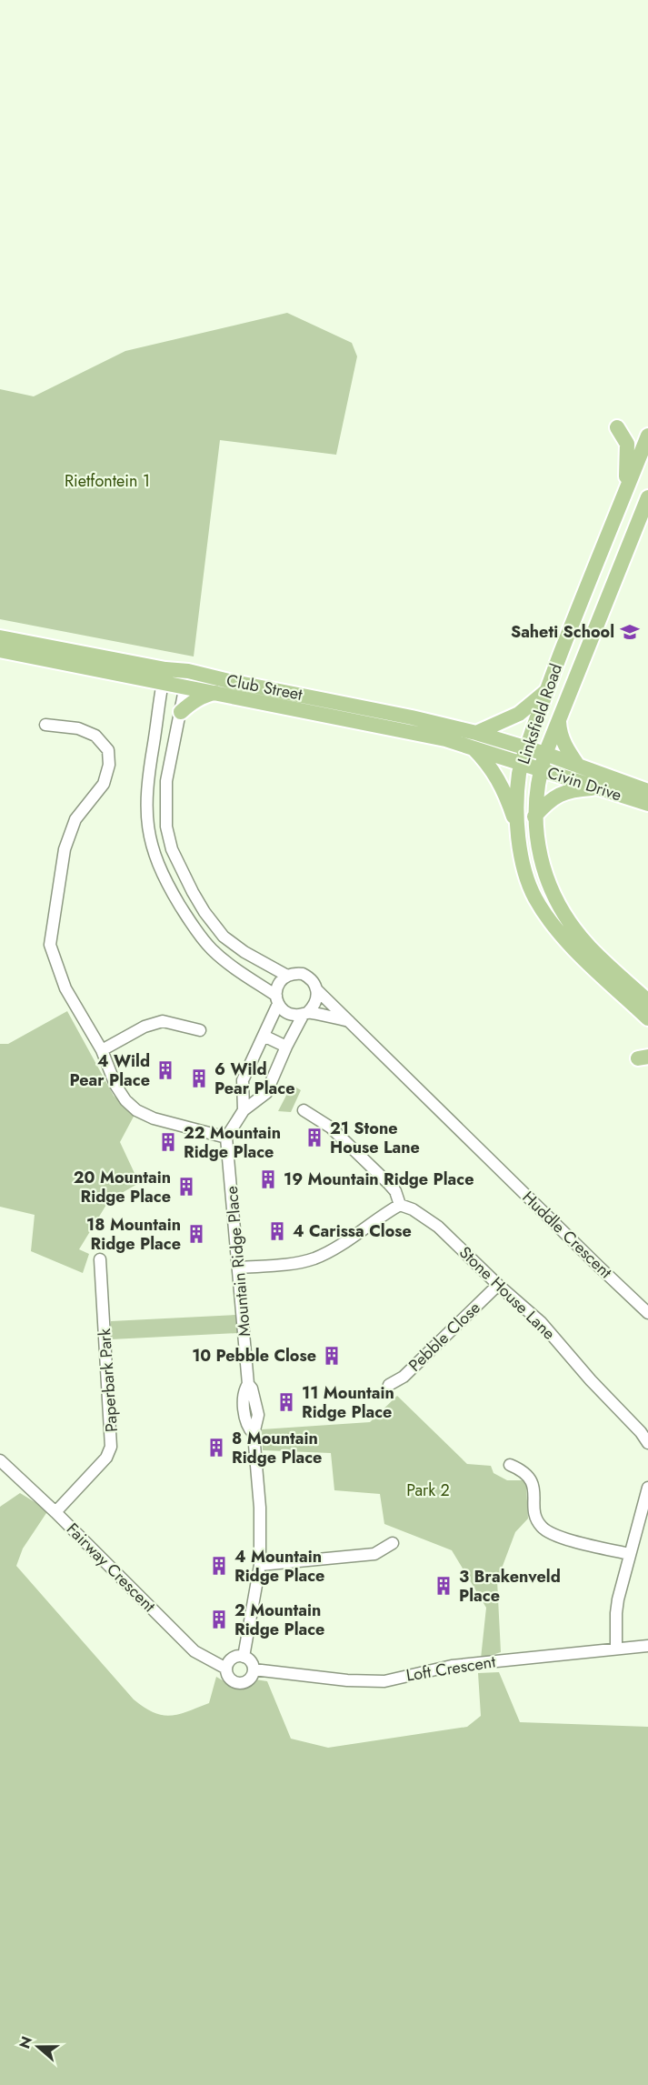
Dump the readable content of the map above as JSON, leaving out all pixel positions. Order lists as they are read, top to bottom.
{
  "streets": {
    "main road": ["Club Street", "Linksfield Road", "Civin Drive"],
    "street": [
      "Huddle Crescent",
      "Mountain Ridge Place",
      "Stone House Lane",
      "Pebble Close",
      "Paperbark Park",
      "Fairway Crescent",
      "Loft Crescent"
    ]
  },
  "crossings": [
    ["Club Street", "Linksfield Road"],
    ["Club Street", "Civin Drive"],
    ["Linksfield Road", "Civin Drive"],
    ["Mountain Ridge Place", "Fairway Crescent"],
    ["Mountain Ridge Place", "Loft Crescent"],
    ["Stone House Lane", "Pebble Close"],
    ["Paperbark Park", "Fairway Crescent"],
    ["Fairway Crescent", "Loft Crescent"]
  ],
  "parks": ["Rietfontein 1", "Park 2"],
  "places": {
    "school or university": ["Saheti School"],
    "building": [
      "4 Wild Pear Place",
      "6 Wild Pear Place",
      "21 Stone House Lane",
      "22 Mountain Ridge Place",
      "19 Mountain Ridge Place",
      "20 Mountain Ridge Place",
      "4 Carissa Close",
      "18 Mountain Ridge Place",
      "10 Pebble Close",
      "11 Mountain Ridge Place",
      "8 Mountain Ridge Place",
      "4 Mountain Ridge Place",
      "3 Brakenveld Place",
      "2 Mountain Ridge Place"
    ]
  },
  "north": "left"
}
